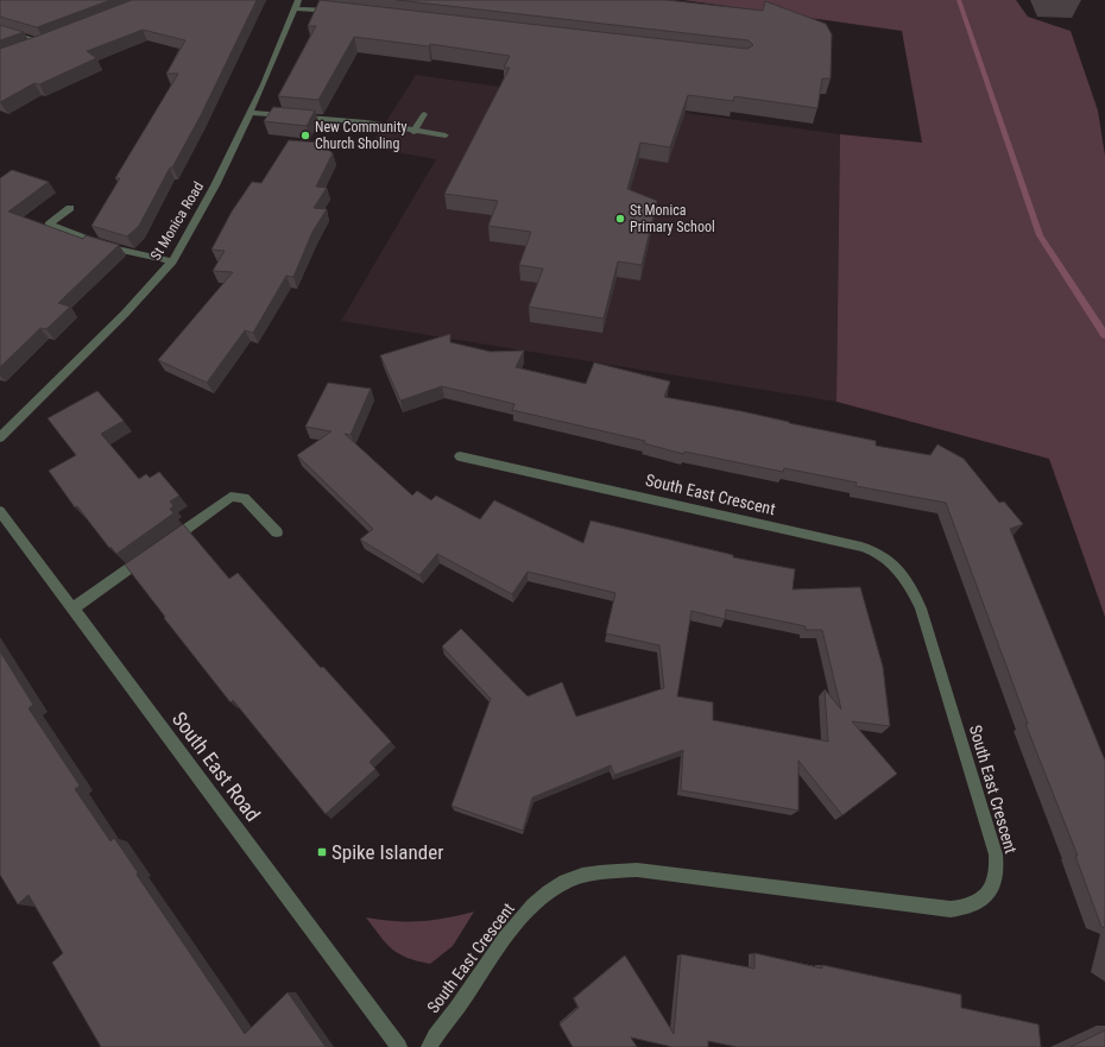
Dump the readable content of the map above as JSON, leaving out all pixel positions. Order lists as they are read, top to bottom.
{
  "streets": {
    "street": ["St Monica Road", "South East Crescent", "South East Road"]
  },
  "places": {
    "other": ["New Community Church Sholing", "St Monica Primary School"],
    "transit": ["Spike Islander"]
  }
}
